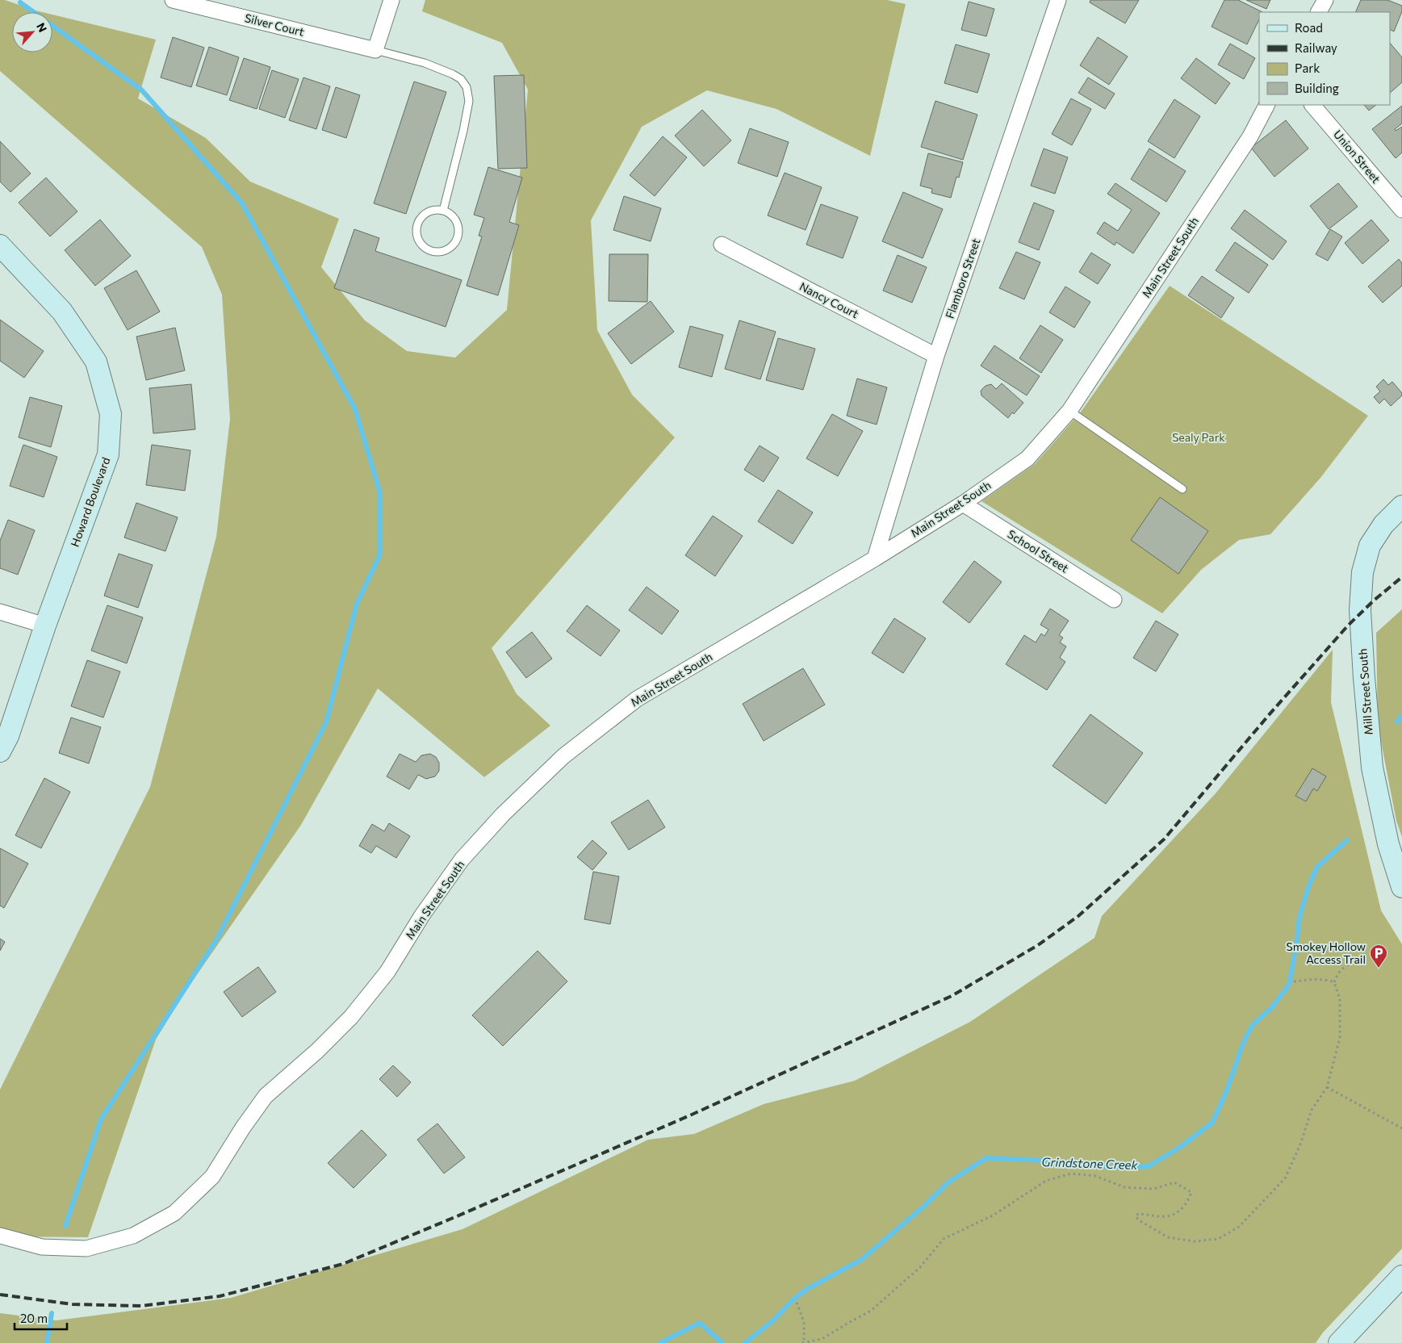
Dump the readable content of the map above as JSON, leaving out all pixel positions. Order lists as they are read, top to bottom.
{
  "streets": {
    "street": [
      "Silver Court",
      "Union Street",
      "Main Street South",
      "Flamboro Street",
      "Nancy Court",
      "Howard Boulevard",
      "School Street",
      "Mill Street South"
    ]
  },
  "crossings": [
    ["Main Street South", "Flamboro Street"],
    ["Main Street South", "School Street"],
    ["Flamboro Street", "Nancy Court"]
  ],
  "water": ["Grindstone Creek"],
  "parks": ["Sealy Park"],
  "places": {
    "parking": ["Smokey Hollow Access Trail"]
  },
  "legend": [
    "Road",
    "Railway",
    "Park",
    "Building"
  ],
  "scale_bar": "20 m",
  "north": "top right"
}
